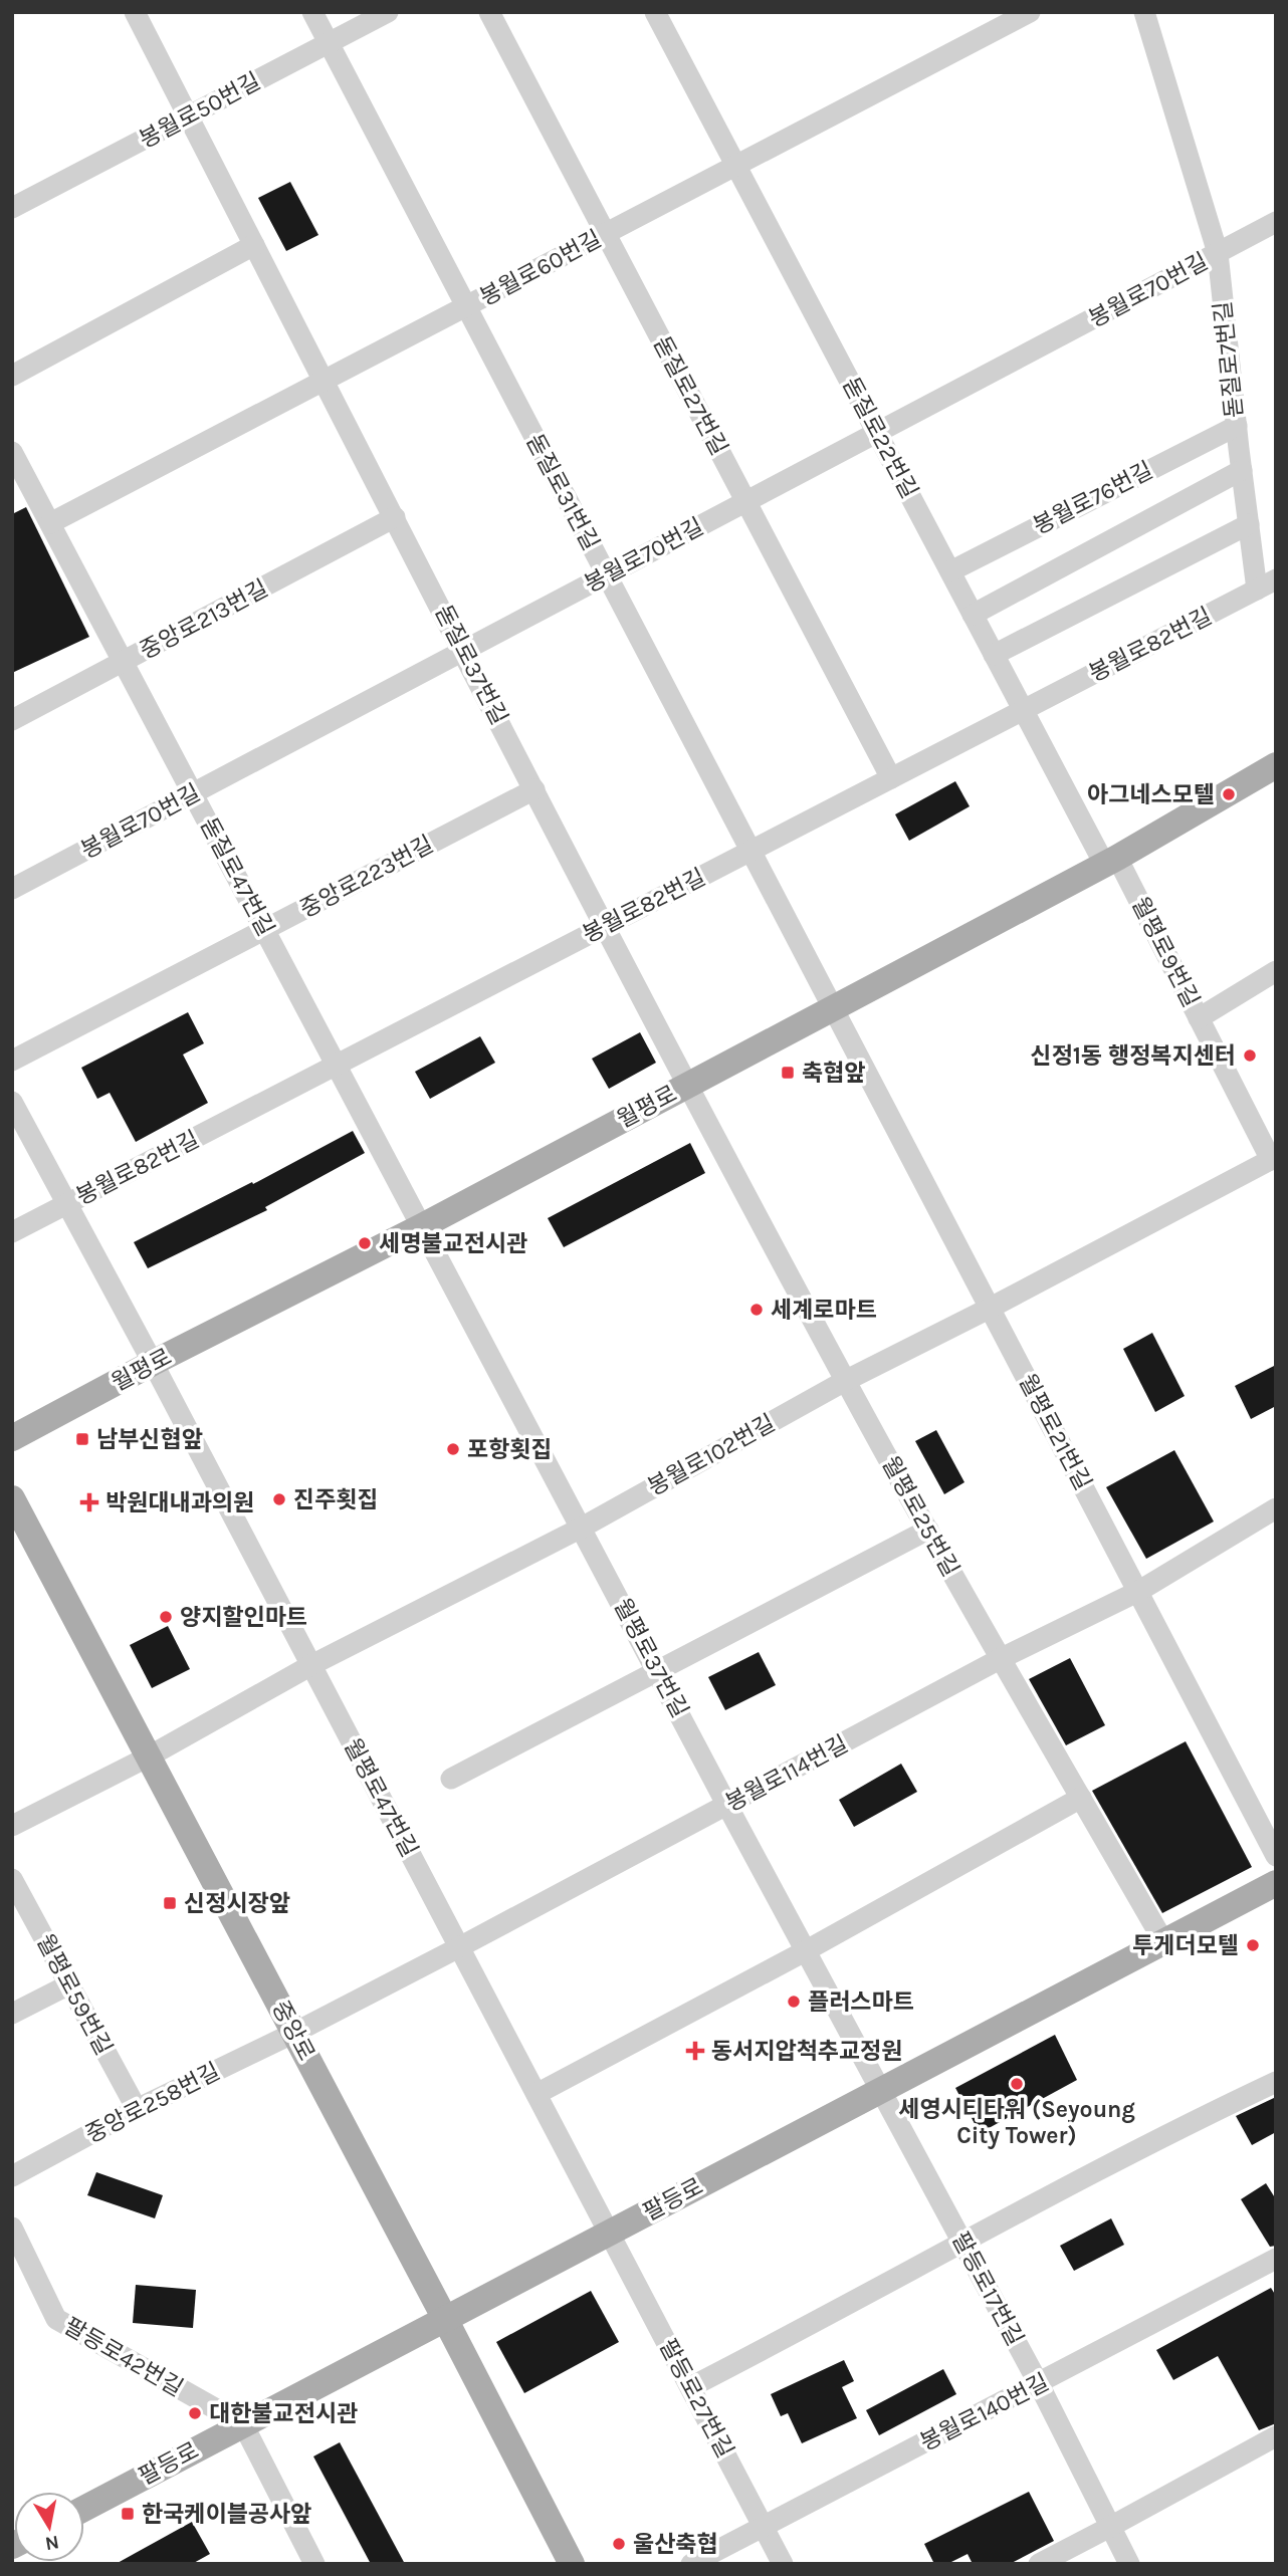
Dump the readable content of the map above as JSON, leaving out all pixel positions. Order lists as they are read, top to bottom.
{
  "streets": {
    "main road": ["월평로", "중앙로", "팔등로"],
    "street": [
      "봉월로50번길",
      "봉월로60번길",
      "봉월로70번길",
      "돋질로7번길",
      "돋질로27번길",
      "돋질로22번길",
      "돋질로31번길",
      "봉월로76번길",
      "중앙로213번길",
      "봉월로82번길",
      "돋질로37번길",
      "돋질로47번길",
      "중앙로223번길",
      "월평로9번길",
      "월평로21번길",
      "봉월로102번길",
      "월평로25번길",
      "월평로37번길",
      "봉월로114번길",
      "월평로47번길",
      "월평로59번길",
      "중앙로258번길",
      "팔등로17번길",
      "팔등로42번길",
      "팔등로27번길",
      "봉월로140번길"
    ]
  },
  "crossings": [
    ["봉월로50번길", "돋질로31번길"],
    ["봉월로50번길", "돋질로37번길"],
    ["봉월로60번길", "돋질로27번길"],
    ["봉월로60번길", "돋질로22번길"],
    ["봉월로60번길", "돋질로31번길"],
    ["봉월로60번길", "돋질로37번길"],
    ["봉월로60번길", "돋질로47번길"],
    ["봉월로70번길", "돋질로7번길"],
    ["봉월로70번길", "돋질로27번길"],
    ["봉월로70번길", "돋질로22번길"],
    ["봉월로70번길", "돋질로31번길"],
    ["봉월로70번길", "돋질로37번길"],
    ["봉월로70번길", "돋질로47번길"],
    ["돋질로7번길", "봉월로76번길"],
    ["돋질로7번길", "봉월로82번길"],
    ["돋질로27번길", "봉월로82번길"],
    ["돋질로22번길", "봉월로76번길"],
    ["돋질로22번길", "봉월로82번길"],
    ["돋질로22번길", "월평로9번길"],
    ["돋질로22번길", "월평로"],
    ["돋질로31번길", "봉월로82번길"],
    ["돋질로31번길", "월평로"],
    ["돋질로31번길", "월평로21번길"],
    ["중앙로213번길", "돋질로37번길"],
    ["중앙로213번길", "돋질로47번길"],
    ["봉월로82번길", "돋질로37번길"],
    ["봉월로82번길", "돋질로47번길"],
    ["봉월로82번길", "월평로47번길"],
    ["돋질로37번길", "중앙로223번길"],
    ["돋질로37번길", "월평로"],
    ["돋질로37번길", "월평로25번길"],
    ["돋질로47번길", "중앙로223번길"],
    ["돋질로47번길", "월평로"],
    ["돋질로47번길", "월평로37번길"],
    ["월평로9번길", "월평로"],
    ["월평로9번길", "봉월로102번길"],
    ["월평로", "월평로21번길"],
    ["월평로", "월평로25번길"],
    ["월평로", "월평로37번길"],
    ["월평로", "월평로47번길"],
    ["월평로21번길", "봉월로102번길"],
    ["월평로21번길", "봉월로114번길"],
    ["봉월로102번길", "월평로25번길"],
    ["봉월로102번길", "월평로37번길"],
    ["봉월로102번길", "월평로47번길"],
    ["봉월로102번길", "중앙로"],
    ["월평로25번길", "봉월로114번길"],
    ["월평로25번길", "팔등로"],
    ["월평로37번길", "봉월로114번길"],
    ["월평로37번길", "팔등로"],
    ["월평로37번길", "팔등로17번길"],
    ["봉월로114번길", "월평로47번길"],
    ["봉월로114번길", "중앙로"],
    ["봉월로114번길", "중앙로258번길"],
    ["월평로47번길", "팔등로"],
    ["월평로47번길", "팔등로27번길"],
    ["월평로59번길", "중앙로258번길"],
    ["중앙로", "중앙로258번길"],
    ["중앙로", "팔등로"],
    ["팔등로", "팔등로17번길"],
    ["팔등로", "팔등로42번길"],
    ["팔등로", "팔등로27번길"],
    ["팔등로17번길", "봉월로140번길"],
    ["팔등로27번길", "봉월로140번길"]
  ],
  "places": {
    "other": [
      "아그네스모텔",
      "신정1동 행정복지센터",
      "세명불교전시관",
      "세계로마트",
      "포항횟집",
      "진주횟집",
      "양지할인마트",
      "투게더모텔",
      "플러스마트",
      "세영시티타워 (Seyoung City Tower)",
      "대한불교전시관",
      "울산축협"
    ],
    "transit": [
      "축협앞",
      "남부신협앞",
      "신정시장앞",
      "한국케이블공사앞"
    ],
    "health": ["박원대내과의원", "동서지압척추교정원"]
  },
  "north": "bottom"
}
